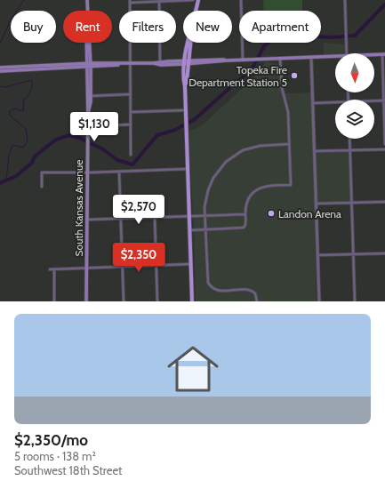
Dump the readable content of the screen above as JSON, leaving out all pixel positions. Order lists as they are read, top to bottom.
{
  "streets": {
    "main road": ["South Kansas Avenue"]
  },
  "places": ["Topeka Fire Department Station 5", "Landon Arena"],
  "north": "bottom",
  "page": {
    "chip": [
      "Buy",
      "Rent",
      "Filters",
      "New",
      "Apartment"
    ],
    "price": ["$1,130", "$2,570", "$2,350"],
    "list": [
      {
        "name": "$2,350/mo",
        "note": "5 rooms · 138 m² · Southwest 18th Street"
      }
    ]
  }
}
